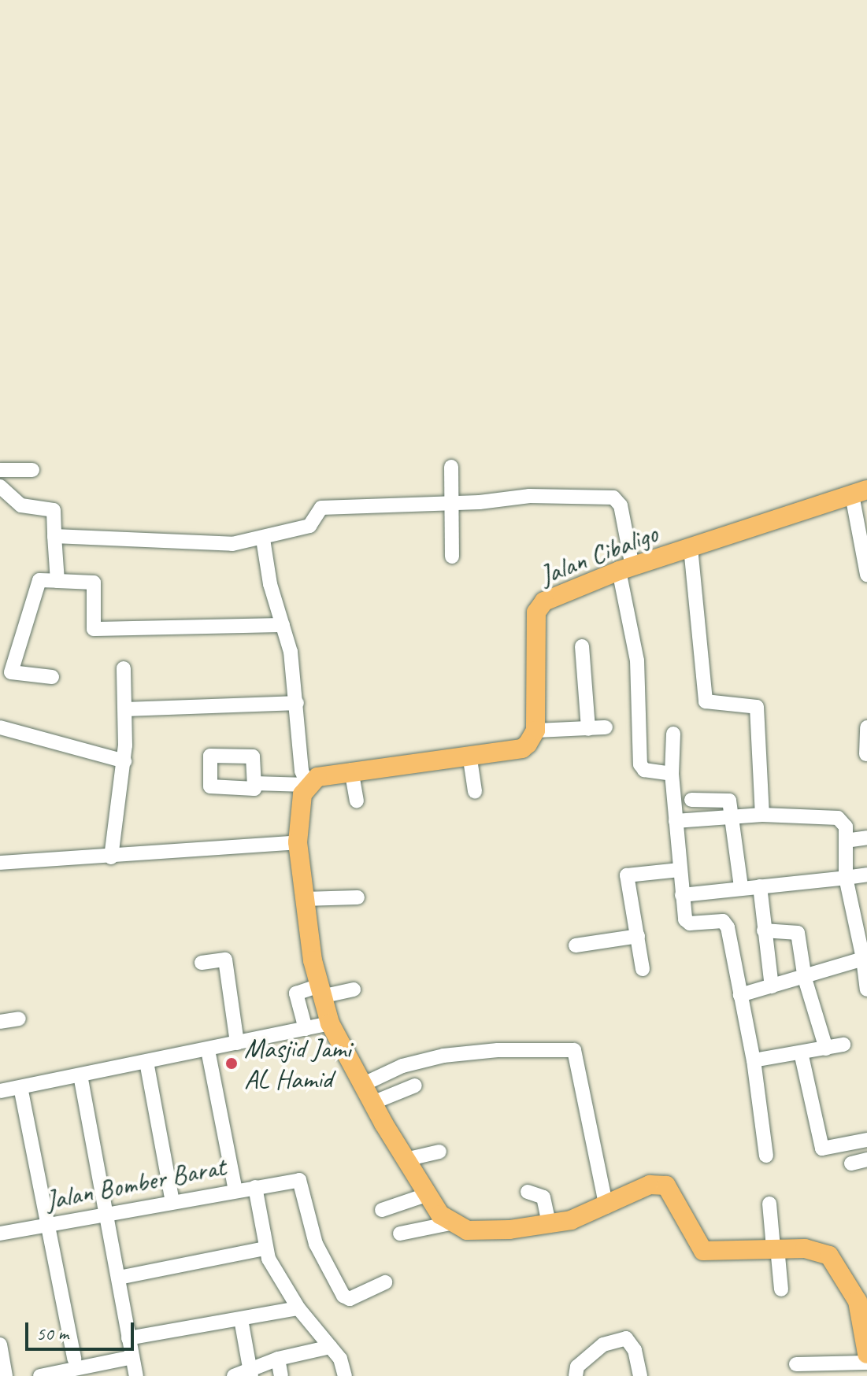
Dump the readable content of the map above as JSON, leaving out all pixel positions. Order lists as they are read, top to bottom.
{
  "streets": {
    "main road": ["Jalan Cibaligo"],
    "street": ["Jalan Bomber Barat"]
  },
  "places": ["Masjid Jami AL Hamid"],
  "scale_bar": "50 m"
}
